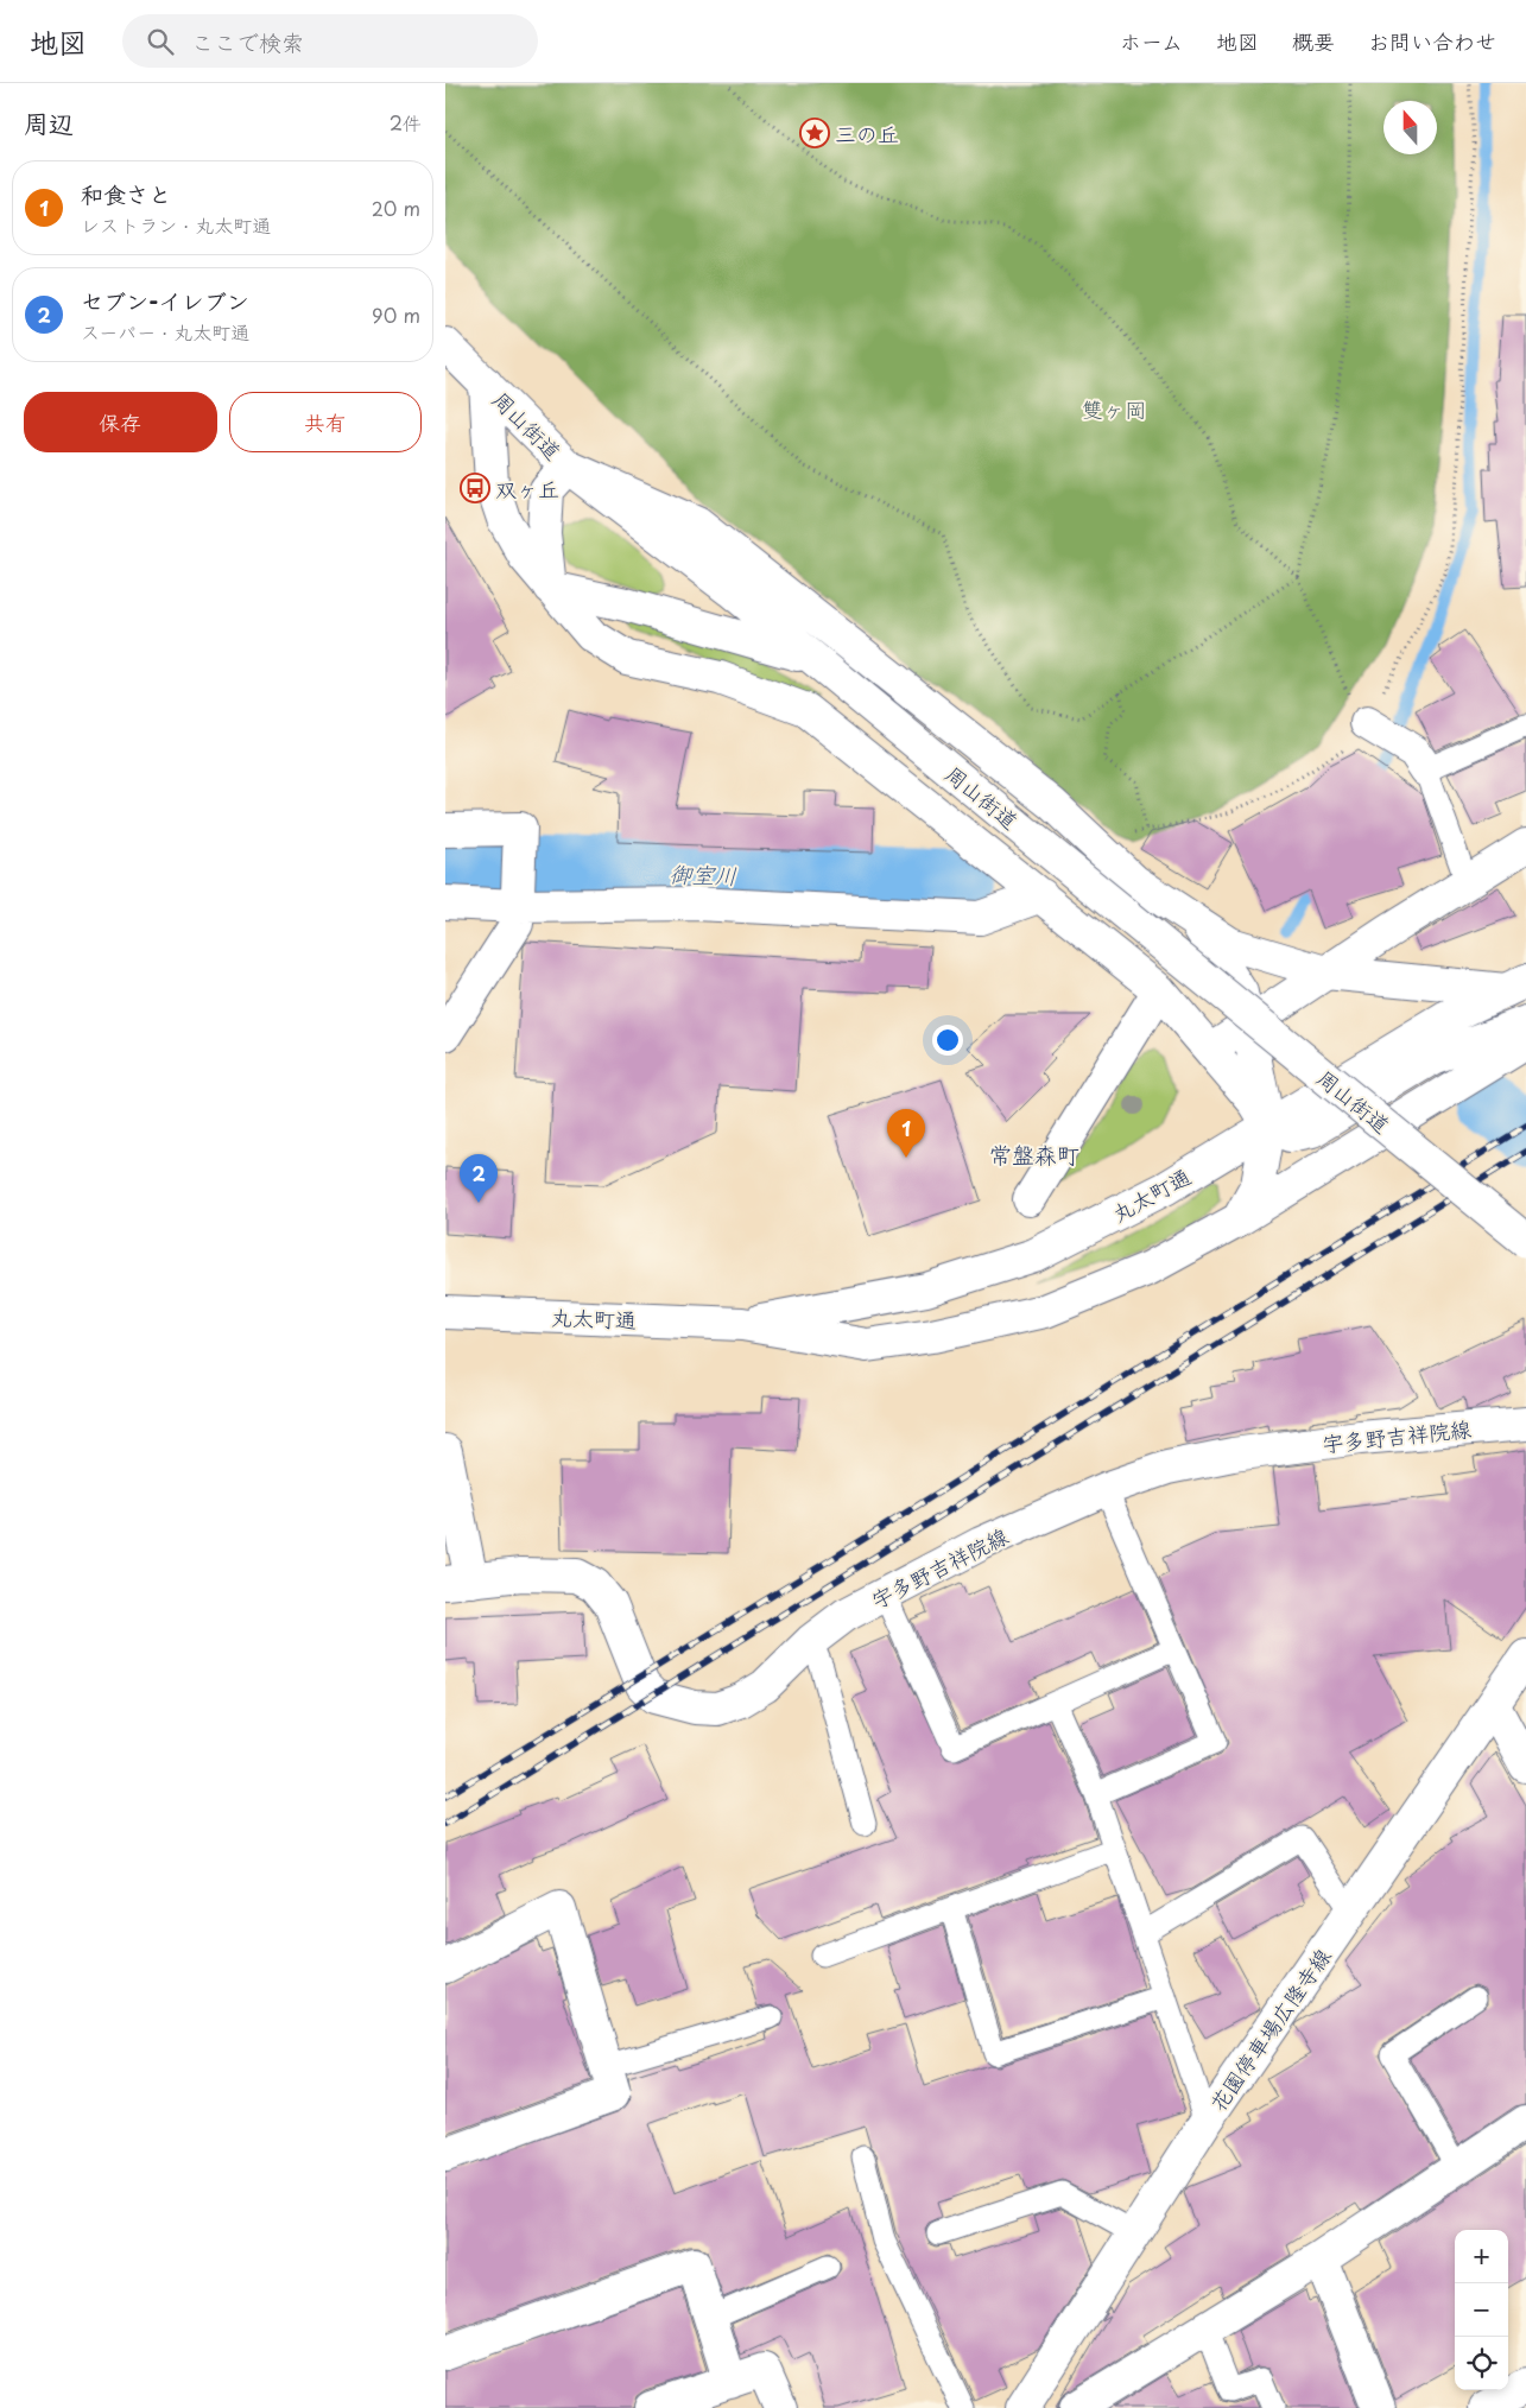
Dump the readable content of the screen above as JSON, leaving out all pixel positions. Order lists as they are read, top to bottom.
{
  "streets": {
    "main road": [
      "周山街道",
      "丸太町通",
      "宇多野吉祥院線",
      "花園停車場広隆寺線"
    ]
  },
  "districts": ["常盤森町"],
  "water": ["御室川"],
  "parks": ["雙ヶ岡"],
  "places": {
    "place": ["三の丘"],
    "bus stop": ["双ヶ丘"]
  },
  "north": "top",
  "page": {
    "header": "地図",
    "search": "ここで検索",
    "nav": [
      "ホーム",
      "地図",
      "概要",
      "お問い合わせ"
    ],
    "heading": ["周辺", "2件"],
    "list": [
      {
        "mark": "1",
        "name": "和食さと",
        "note": "レストラン · 丸太町通",
        "value": "20 m"
      },
      {
        "mark": "2",
        "name": "セブン-イレブン",
        "note": "スーパー · 丸太町通",
        "value": "90 m"
      }
    ],
    "buttons": ["保存", "共有"],
    "pins": ["1", "2"],
    "map_buttons": ["+", "−"]
  }
}
